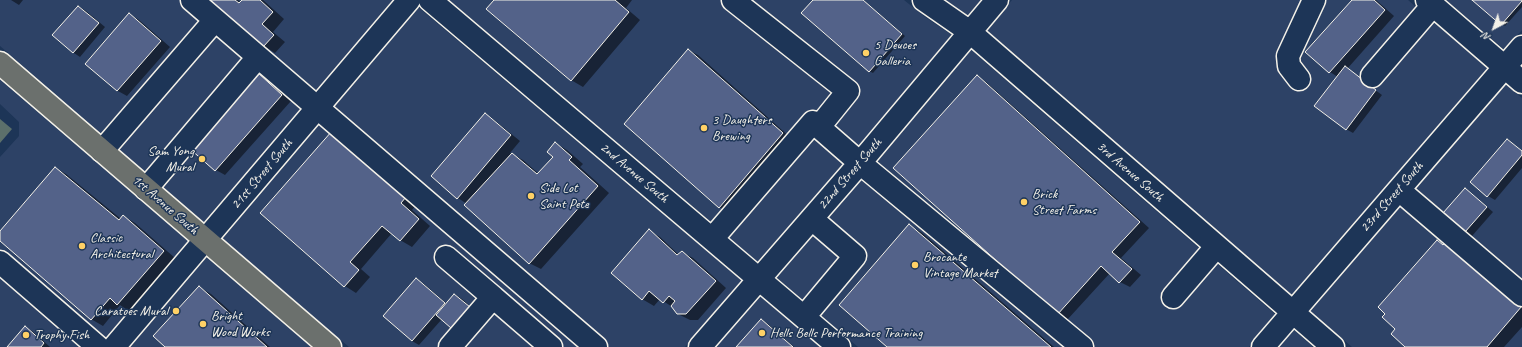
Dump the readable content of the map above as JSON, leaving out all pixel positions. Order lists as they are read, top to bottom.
{
  "streets": {
    "main road": ["1st Avenue South"],
    "street": [
      "3rd Avenue South",
      "2nd Avenue South",
      "21st Street South",
      "22nd Street South",
      "23rd Street South"
    ]
  },
  "crossings": [
    ["3rd Avenue South", "22nd Street South"],
    ["3rd Avenue South", "23rd Street South"],
    ["2nd Avenue South", "22nd Street South"],
    ["21st Street South", "1st Avenue South"]
  ],
  "places": [
    "5 Deuces Galleria",
    "3 Daughters Brewing",
    "Sam Yong Mural",
    "Side Lot Saint Pete",
    "Brick Street Farms",
    "Classic Architectural",
    "Brocante Vintage Market",
    "Caratoes Mural",
    "Bright Wood Works",
    "Hells Bells Performance Training",
    "Trophy Fish"
  ],
  "north": "bottom left"
}
